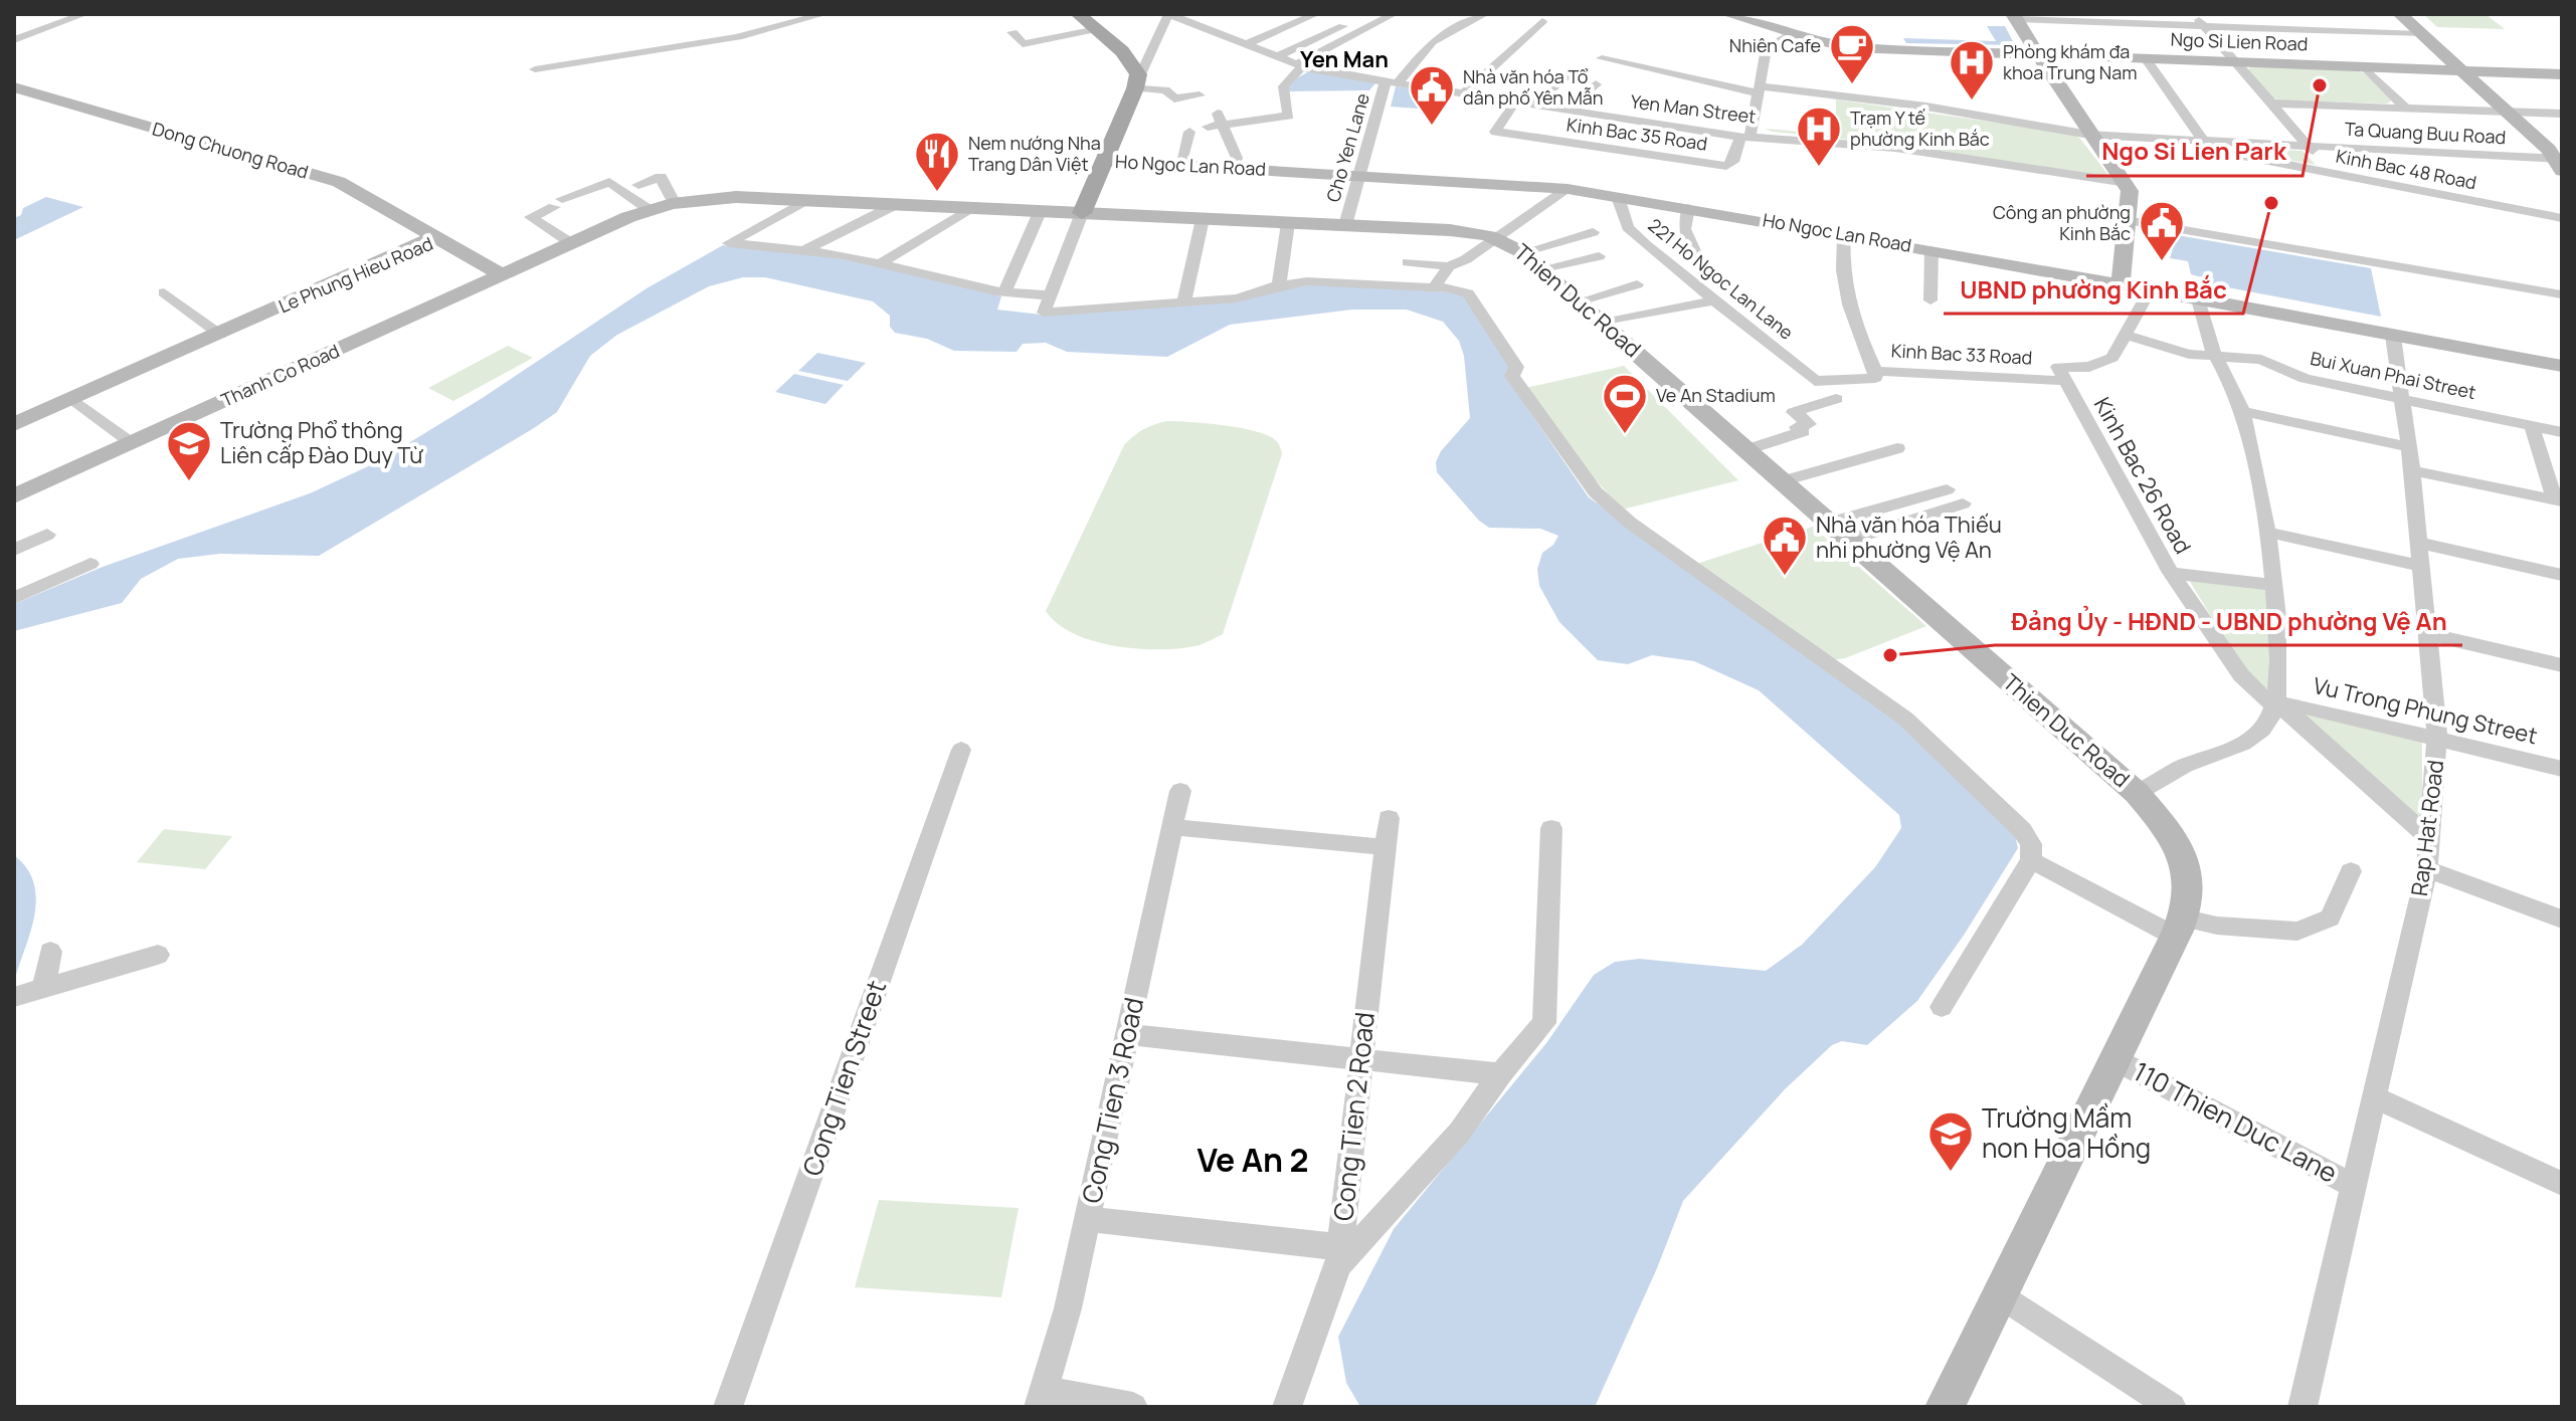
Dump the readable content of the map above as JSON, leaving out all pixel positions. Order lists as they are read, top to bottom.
{
  "streets": {
    "street": [
      "Ngo Si Lien Road",
      "Yen Man Street",
      "Ta Quang Buu Road",
      "Kinh Bac 35 Road",
      "Cho Yen Lane",
      "Dong Chuong Road",
      "Ho Ngoc Lan Road",
      "Kinh Bac 48 Road",
      "Le Phung Hieu Road",
      "221 Ho Ngoc Lan Lane",
      "Thien Duc Road",
      "Kinh Bac 33 Road",
      "Thanh Co Road",
      "Bui Xuan Phai Street",
      "Kinh Bac 26 Road",
      "Vu Trong Phung Street",
      "Rap Hat Road",
      "Cong Tien Street",
      "Cong Tien 3 Road",
      "Cong Tien 2 Road",
      "110 Thien Duc Lane"
    ]
  },
  "crossings": [
    ["Yen Man Street", "Kinh Bac 35 Road"],
    ["Yen Man Street", "Cho Yen Lane"],
    ["Ta Quang Buu Road", "Kinh Bac 48 Road"],
    ["Cho Yen Lane", "Ho Ngoc Lan Road"],
    ["Cho Yen Lane", "Thien Duc Road"],
    ["Dong Chuong Road", "Le Phung Hieu Road"],
    ["Ho Ngoc Lan Road", "221 Ho Ngoc Lan Lane"],
    ["Ho Ngoc Lan Road", "Kinh Bac 26 Road"],
    ["Ho Ngoc Lan Road", "Rap Hat Road"],
    ["Le Phung Hieu Road", "Thanh Co Road"],
    ["221 Ho Ngoc Lan Lane", "Kinh Bac 33 Road"],
    ["Thien Duc Road", "110 Thien Duc Lane"],
    ["Kinh Bac 33 Road", "Kinh Bac 26 Road"],
    ["Bui Xuan Phai Street", "Kinh Bac 26 Road"],
    ["Bui Xuan Phai Street", "Rap Hat Road"],
    ["Kinh Bac 26 Road", "Vu Trong Phung Street"],
    ["Kinh Bac 26 Road", "Rap Hat Road"],
    ["Vu Trong Phung Street", "Rap Hat Road"],
    ["Rap Hat Road", "110 Thien Duc Lane"]
  ],
  "districts": ["Yen Man", "Ve An 2"],
  "places": {
    "other": ["Ngo Si Lien Park", "UBND phường Kinh Bắc", "Đảng Ủy - HĐND - UBND phường Vệ An"],
    "cafe": ["Nhiên Cafe"],
    "hospital": ["Phòng khám đa khoa Trung Nam", "Trạm Y tế phường Kinh Bắc"],
    "public building": ["Nhà văn hóa Tổ dân phố Yên Mẫn", "Công an phường Kinh Bắc", "Nhà văn hóa Thiếu nhi phường Vệ An"],
    "restaurant": ["Nem nướng Nha Trang Dân Việt"],
    "sports": ["Ve An Stadium"],
    "school or university": ["Trường Phổ thông Liên cấp Đào Duy Từ", "Trường Mầm non Hoa Hồng"]
  }
}
